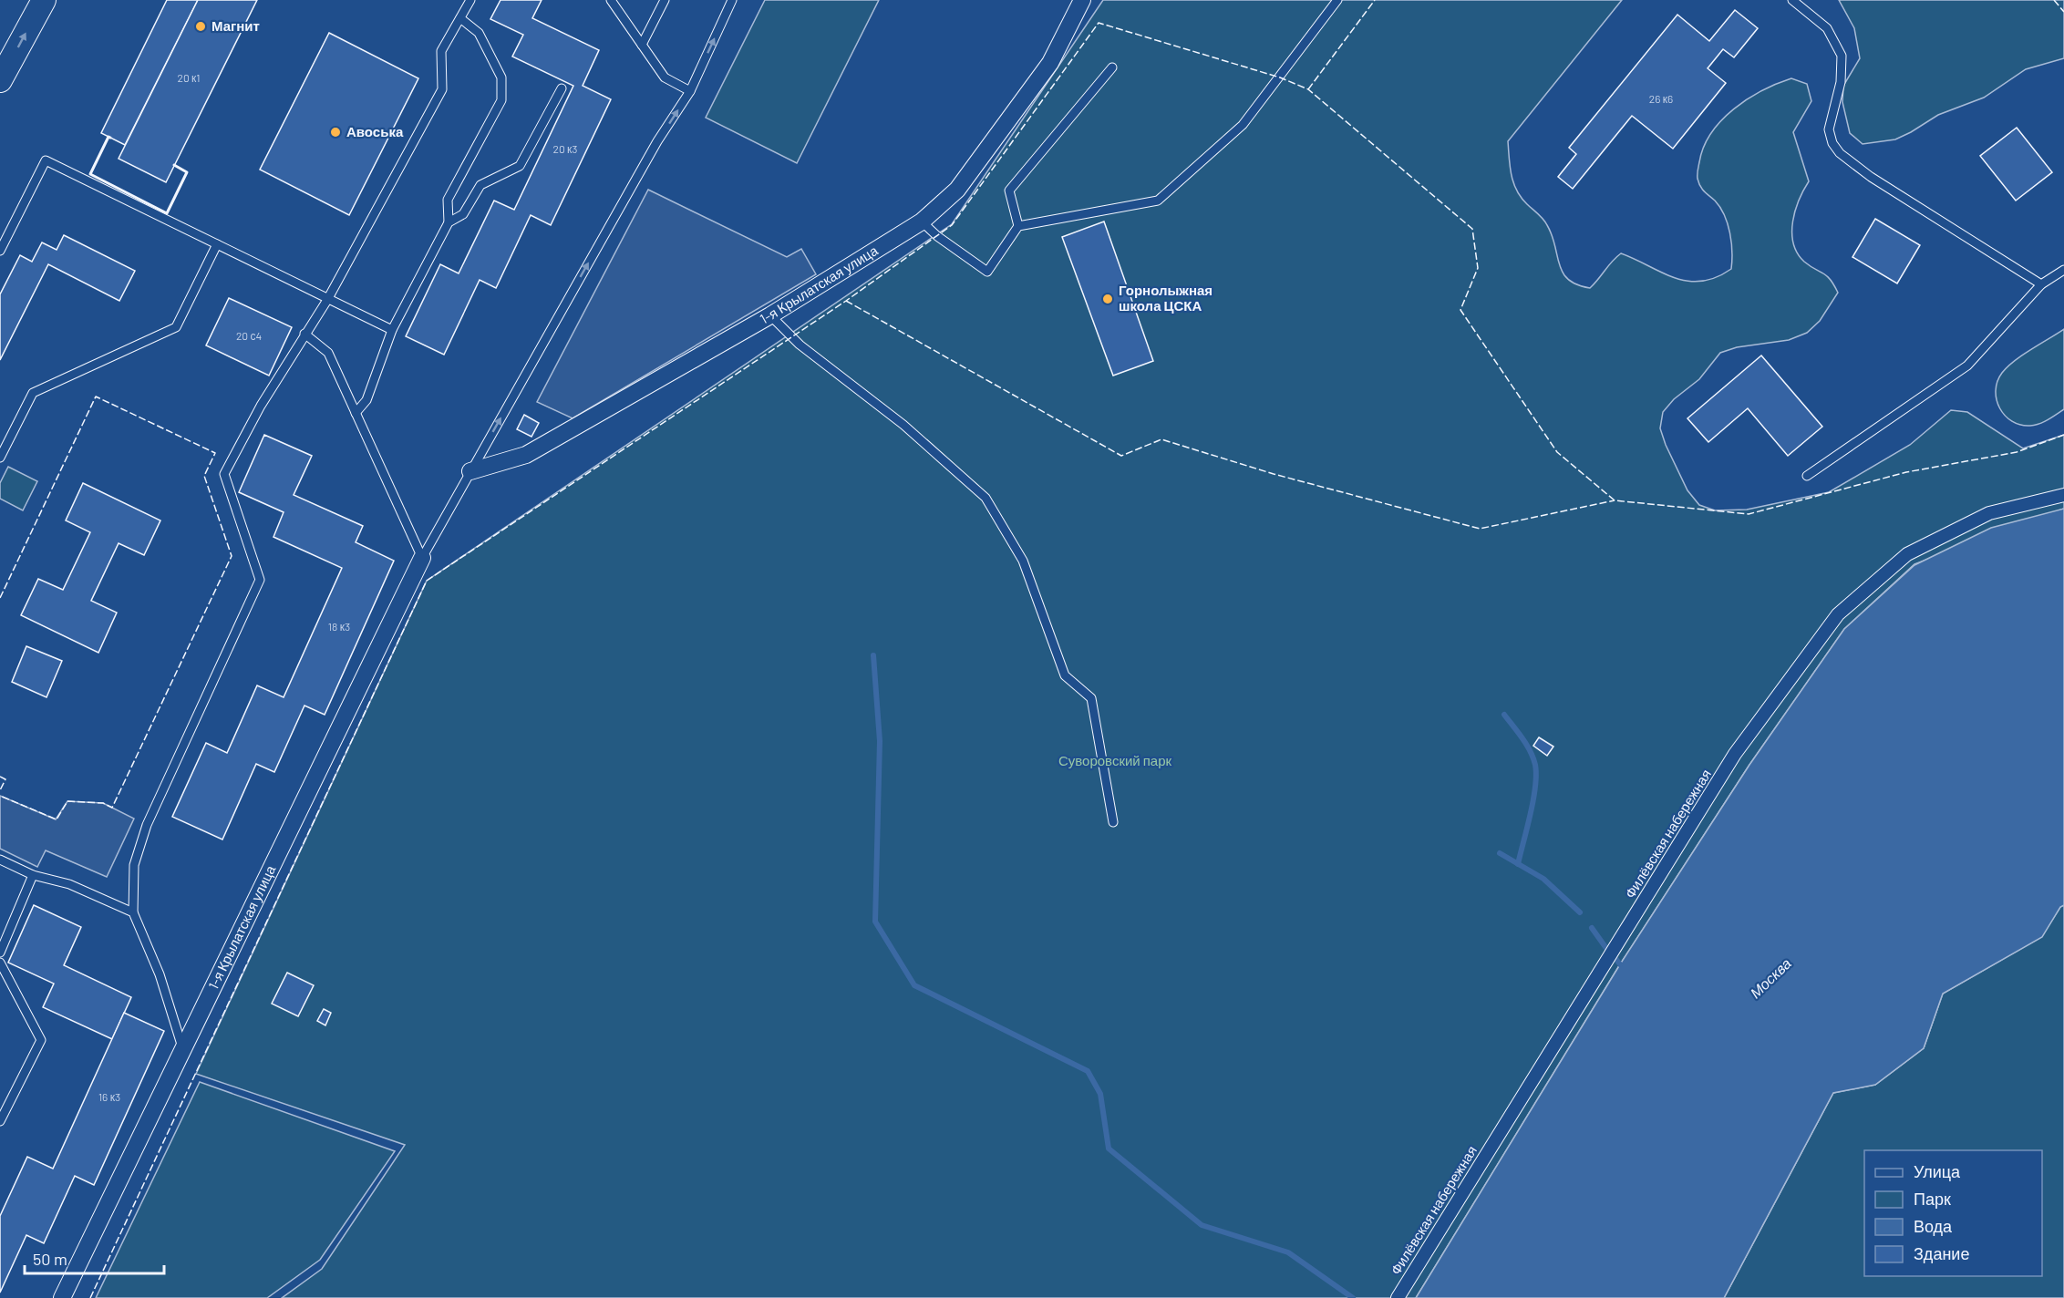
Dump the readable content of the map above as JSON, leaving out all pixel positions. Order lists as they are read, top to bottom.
{
  "streets": {
    "street": ["1-я Крылатская улица", "Филёвская набережная"]
  },
  "water": ["Москва"],
  "parks": ["Суворовский парк"],
  "places": ["Магнит", "Авоська", "Горнолыжная школа ЦСКА"],
  "house_numbers": [
    "20 к1",
    "26 к6",
    "20 к3",
    "20 с4",
    "18 к3",
    "16 к3"
  ],
  "legend": [
    "Улица",
    "Парк",
    "Вода",
    "Здание"
  ],
  "scale_bar": "50 m"
}
